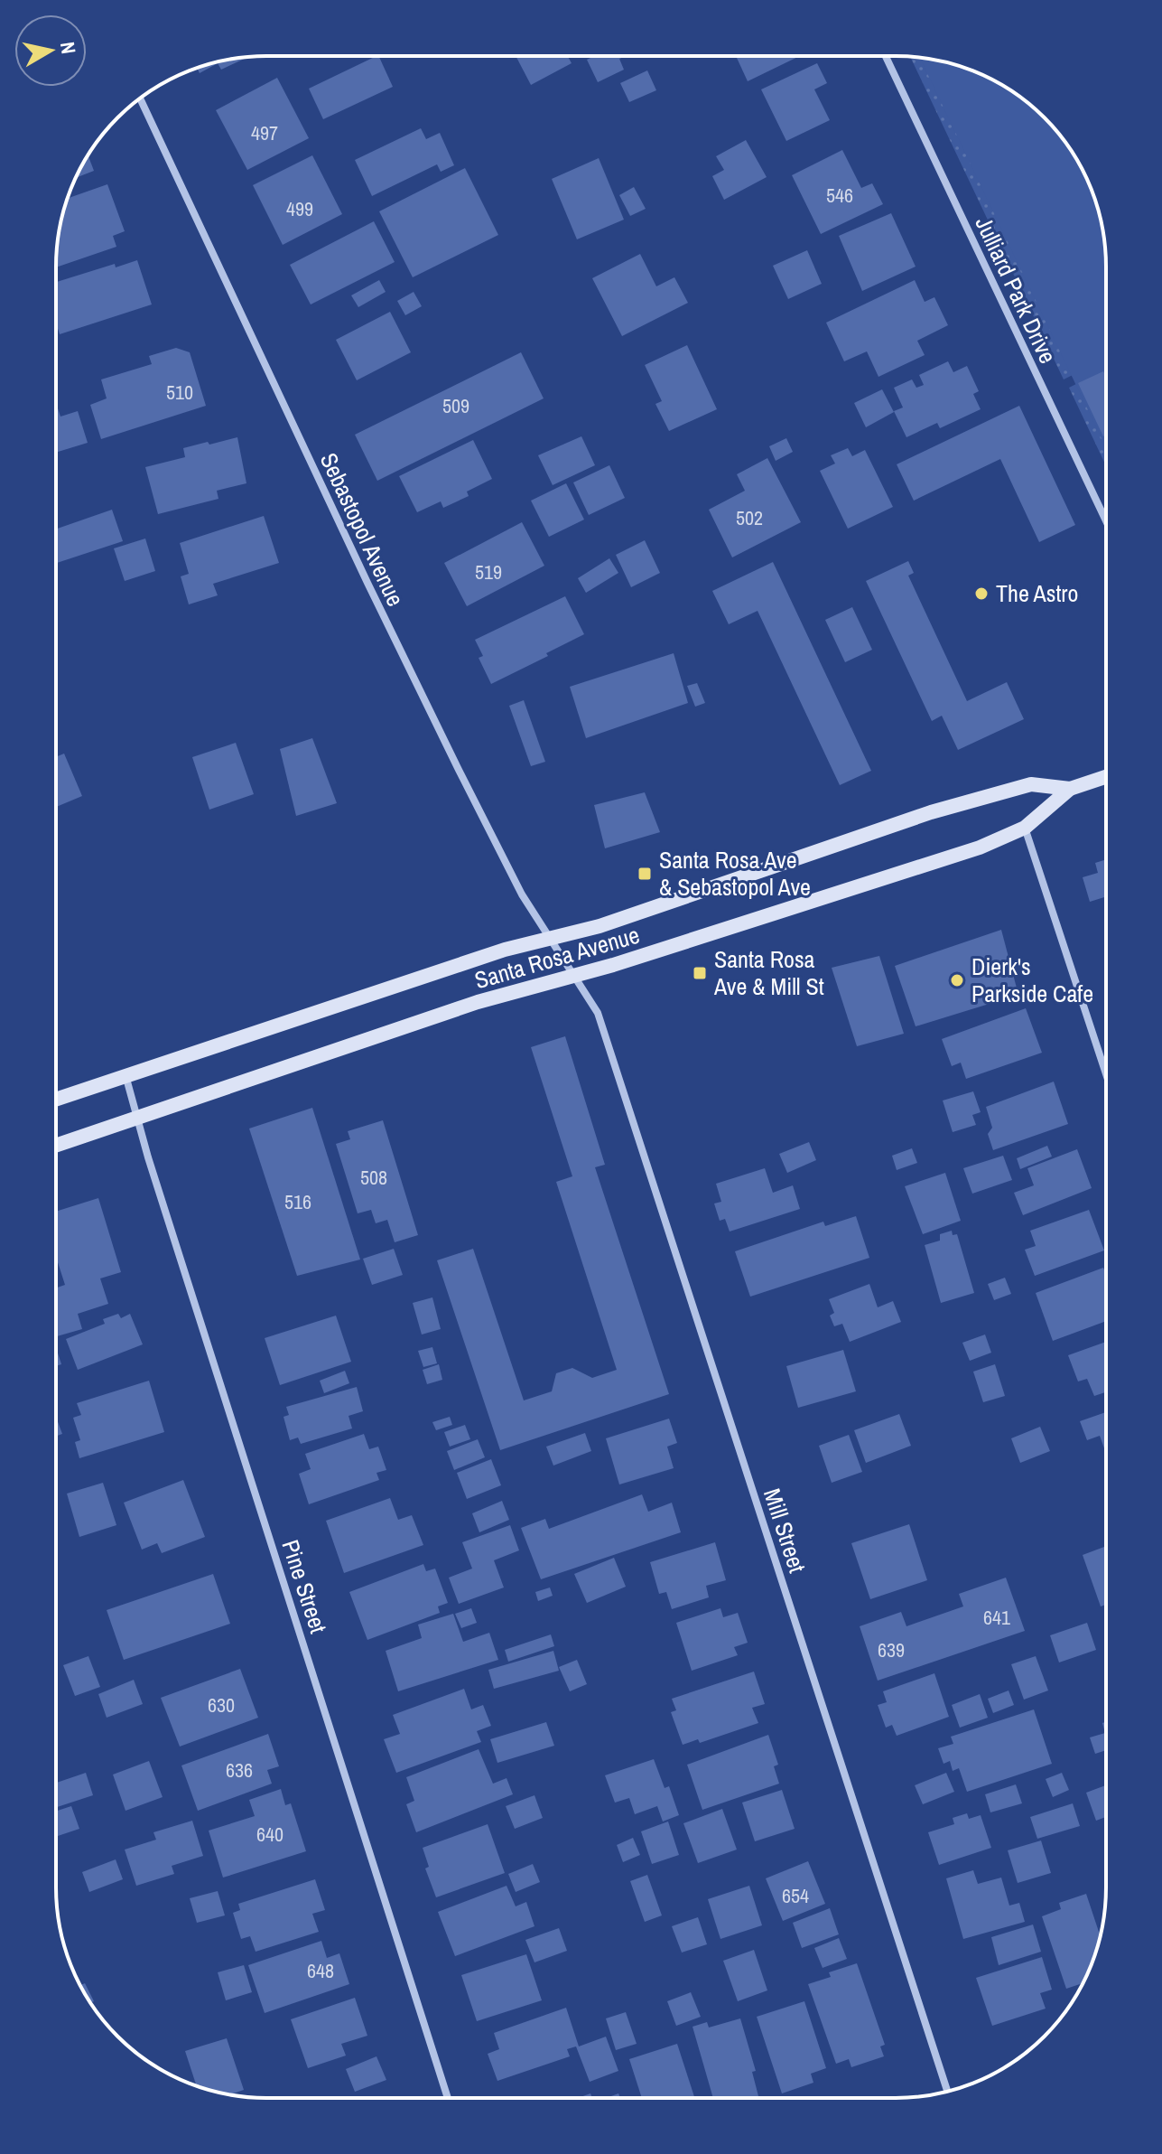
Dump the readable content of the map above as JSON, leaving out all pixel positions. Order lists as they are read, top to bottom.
{
  "streets": {
    "main road": ["Santa Rosa Avenue"],
    "street": [
      "Julliard Park Drive",
      "Sebastopol Avenue",
      "Mill Street",
      "Pine Street"
    ]
  },
  "crossings": [
    ["Sebastopol Avenue", "Santa Rosa Avenue"],
    ["Sebastopol Avenue", "Mill Street"],
    ["Santa Rosa Avenue", "Mill Street"],
    ["Santa Rosa Avenue", "Pine Street"]
  ],
  "places": {
    "other": ["The Astro", "Dierk's Parkside Cafe"],
    "transit": ["Santa Rosa Ave & Sebastopol Ave", "Santa Rosa Ave & Mill St"]
  },
  "house_numbers": [
    "497",
    "546",
    "499",
    "510",
    "509",
    "502",
    "519",
    "508",
    "516",
    "641",
    "639",
    "630",
    "636",
    "640",
    "654",
    "648"
  ],
  "north": "right"
}
